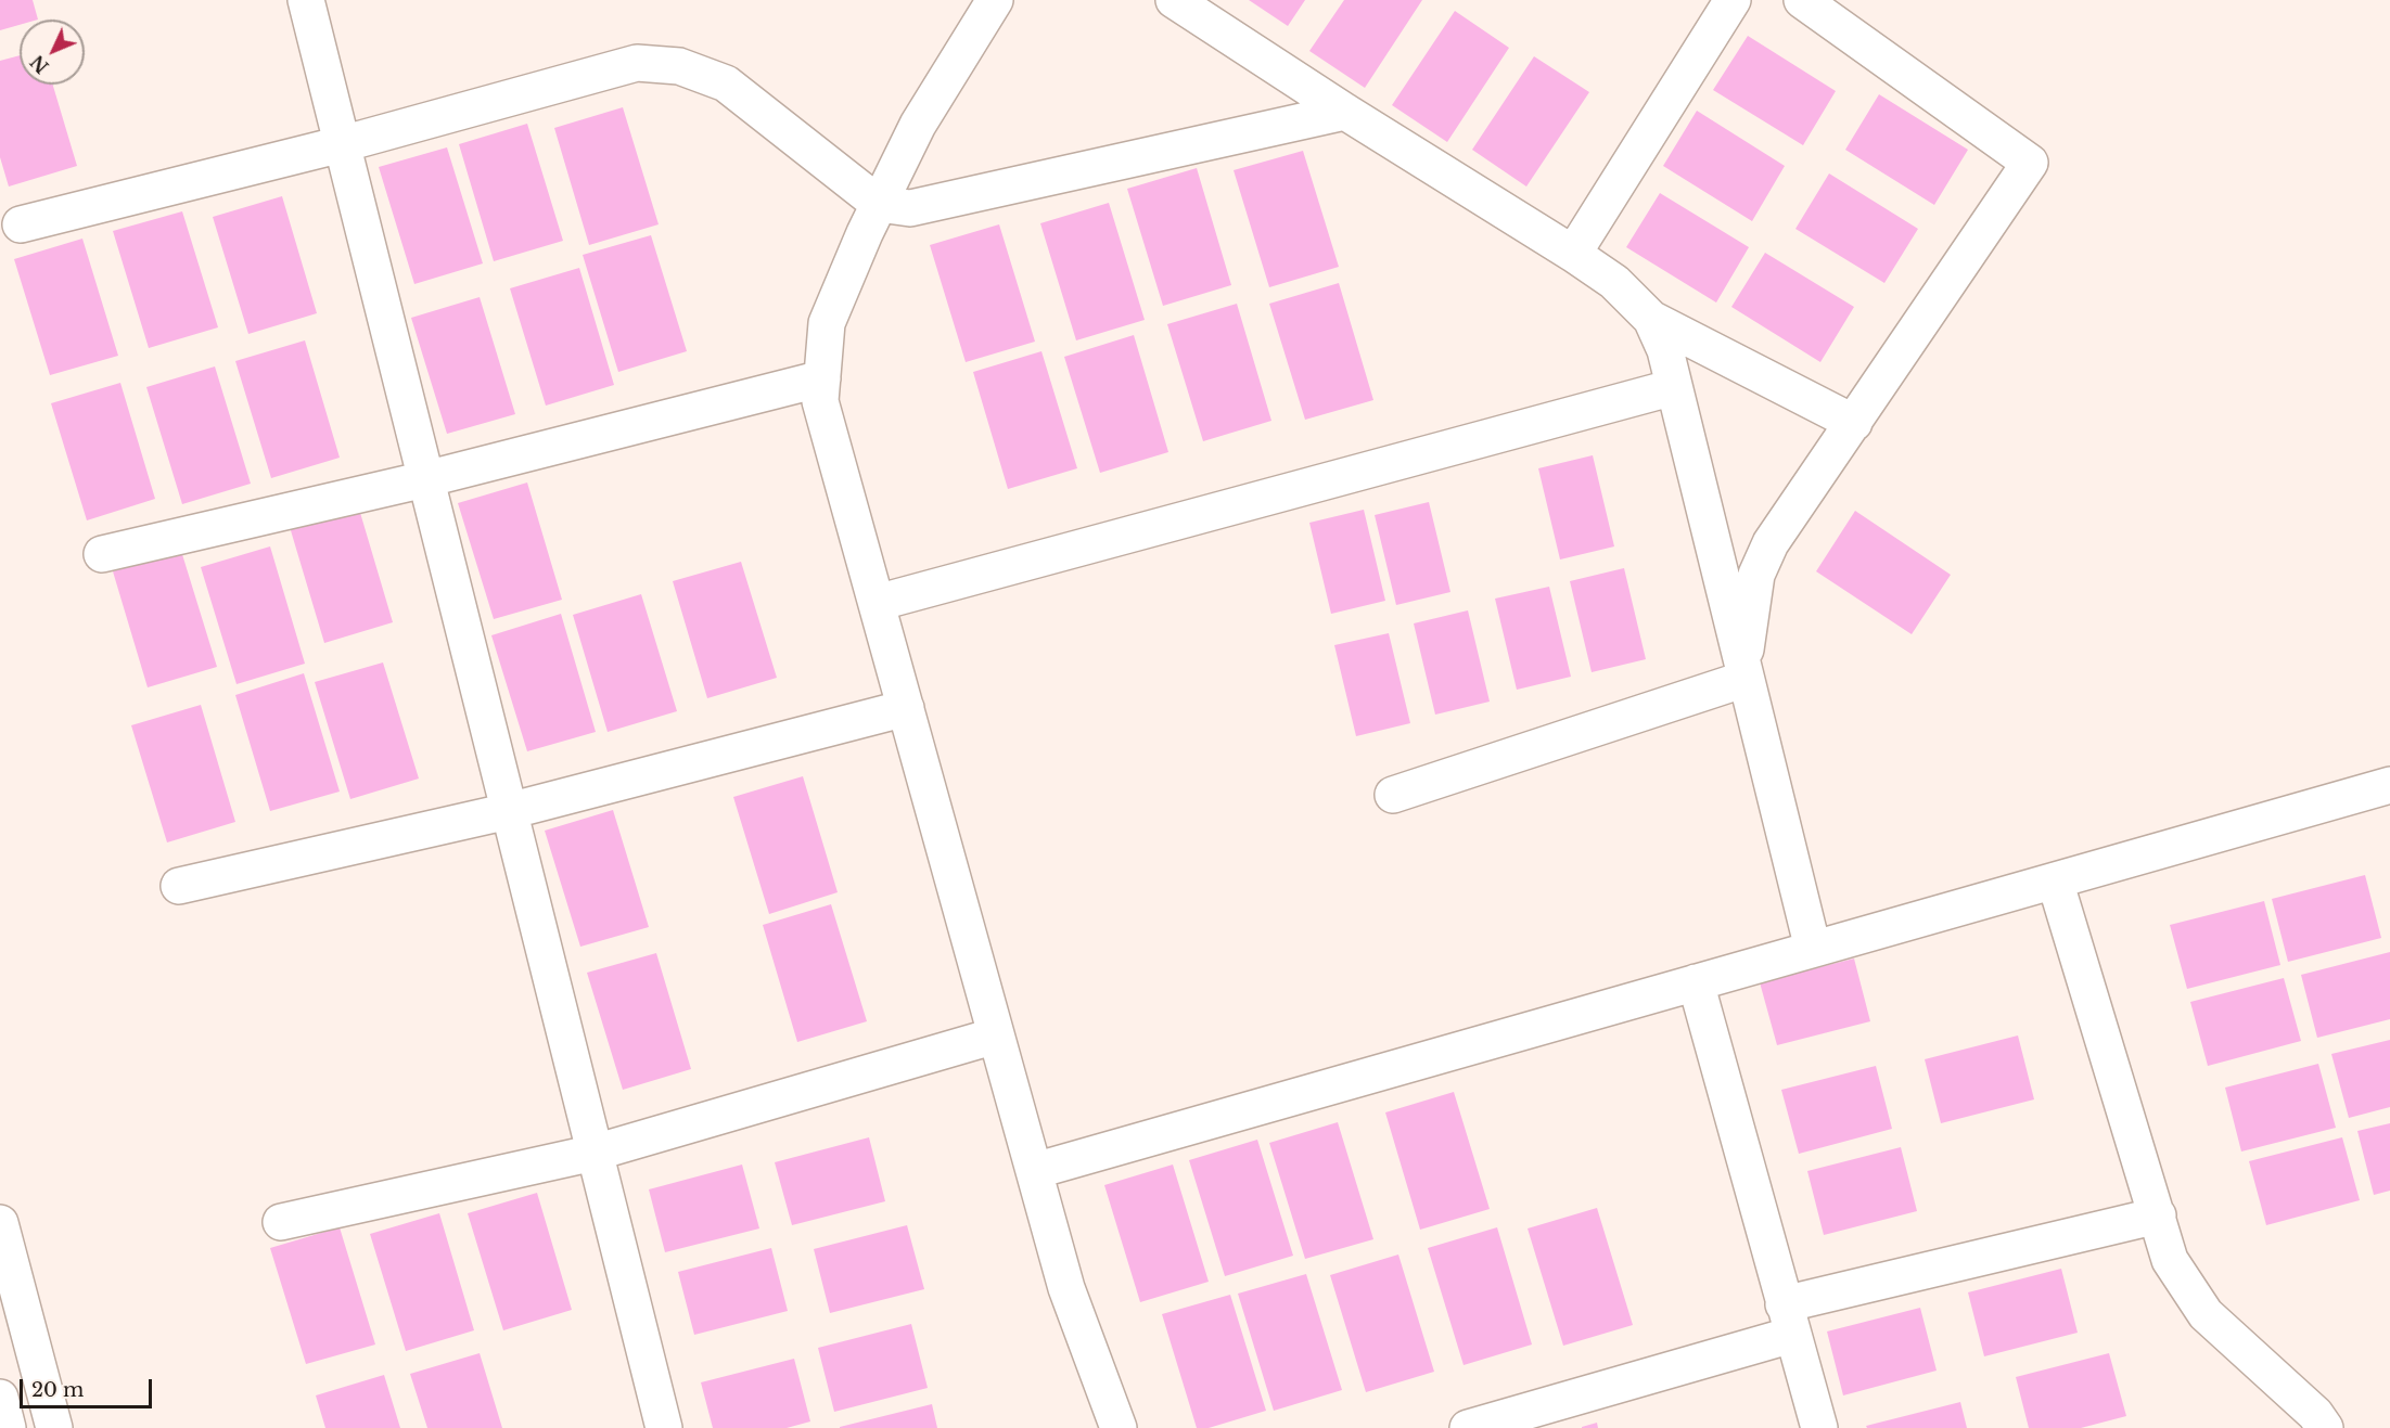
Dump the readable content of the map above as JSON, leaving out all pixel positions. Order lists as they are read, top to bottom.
{
  "scale_bar": "20 m",
  "north": "bottom left"
}
